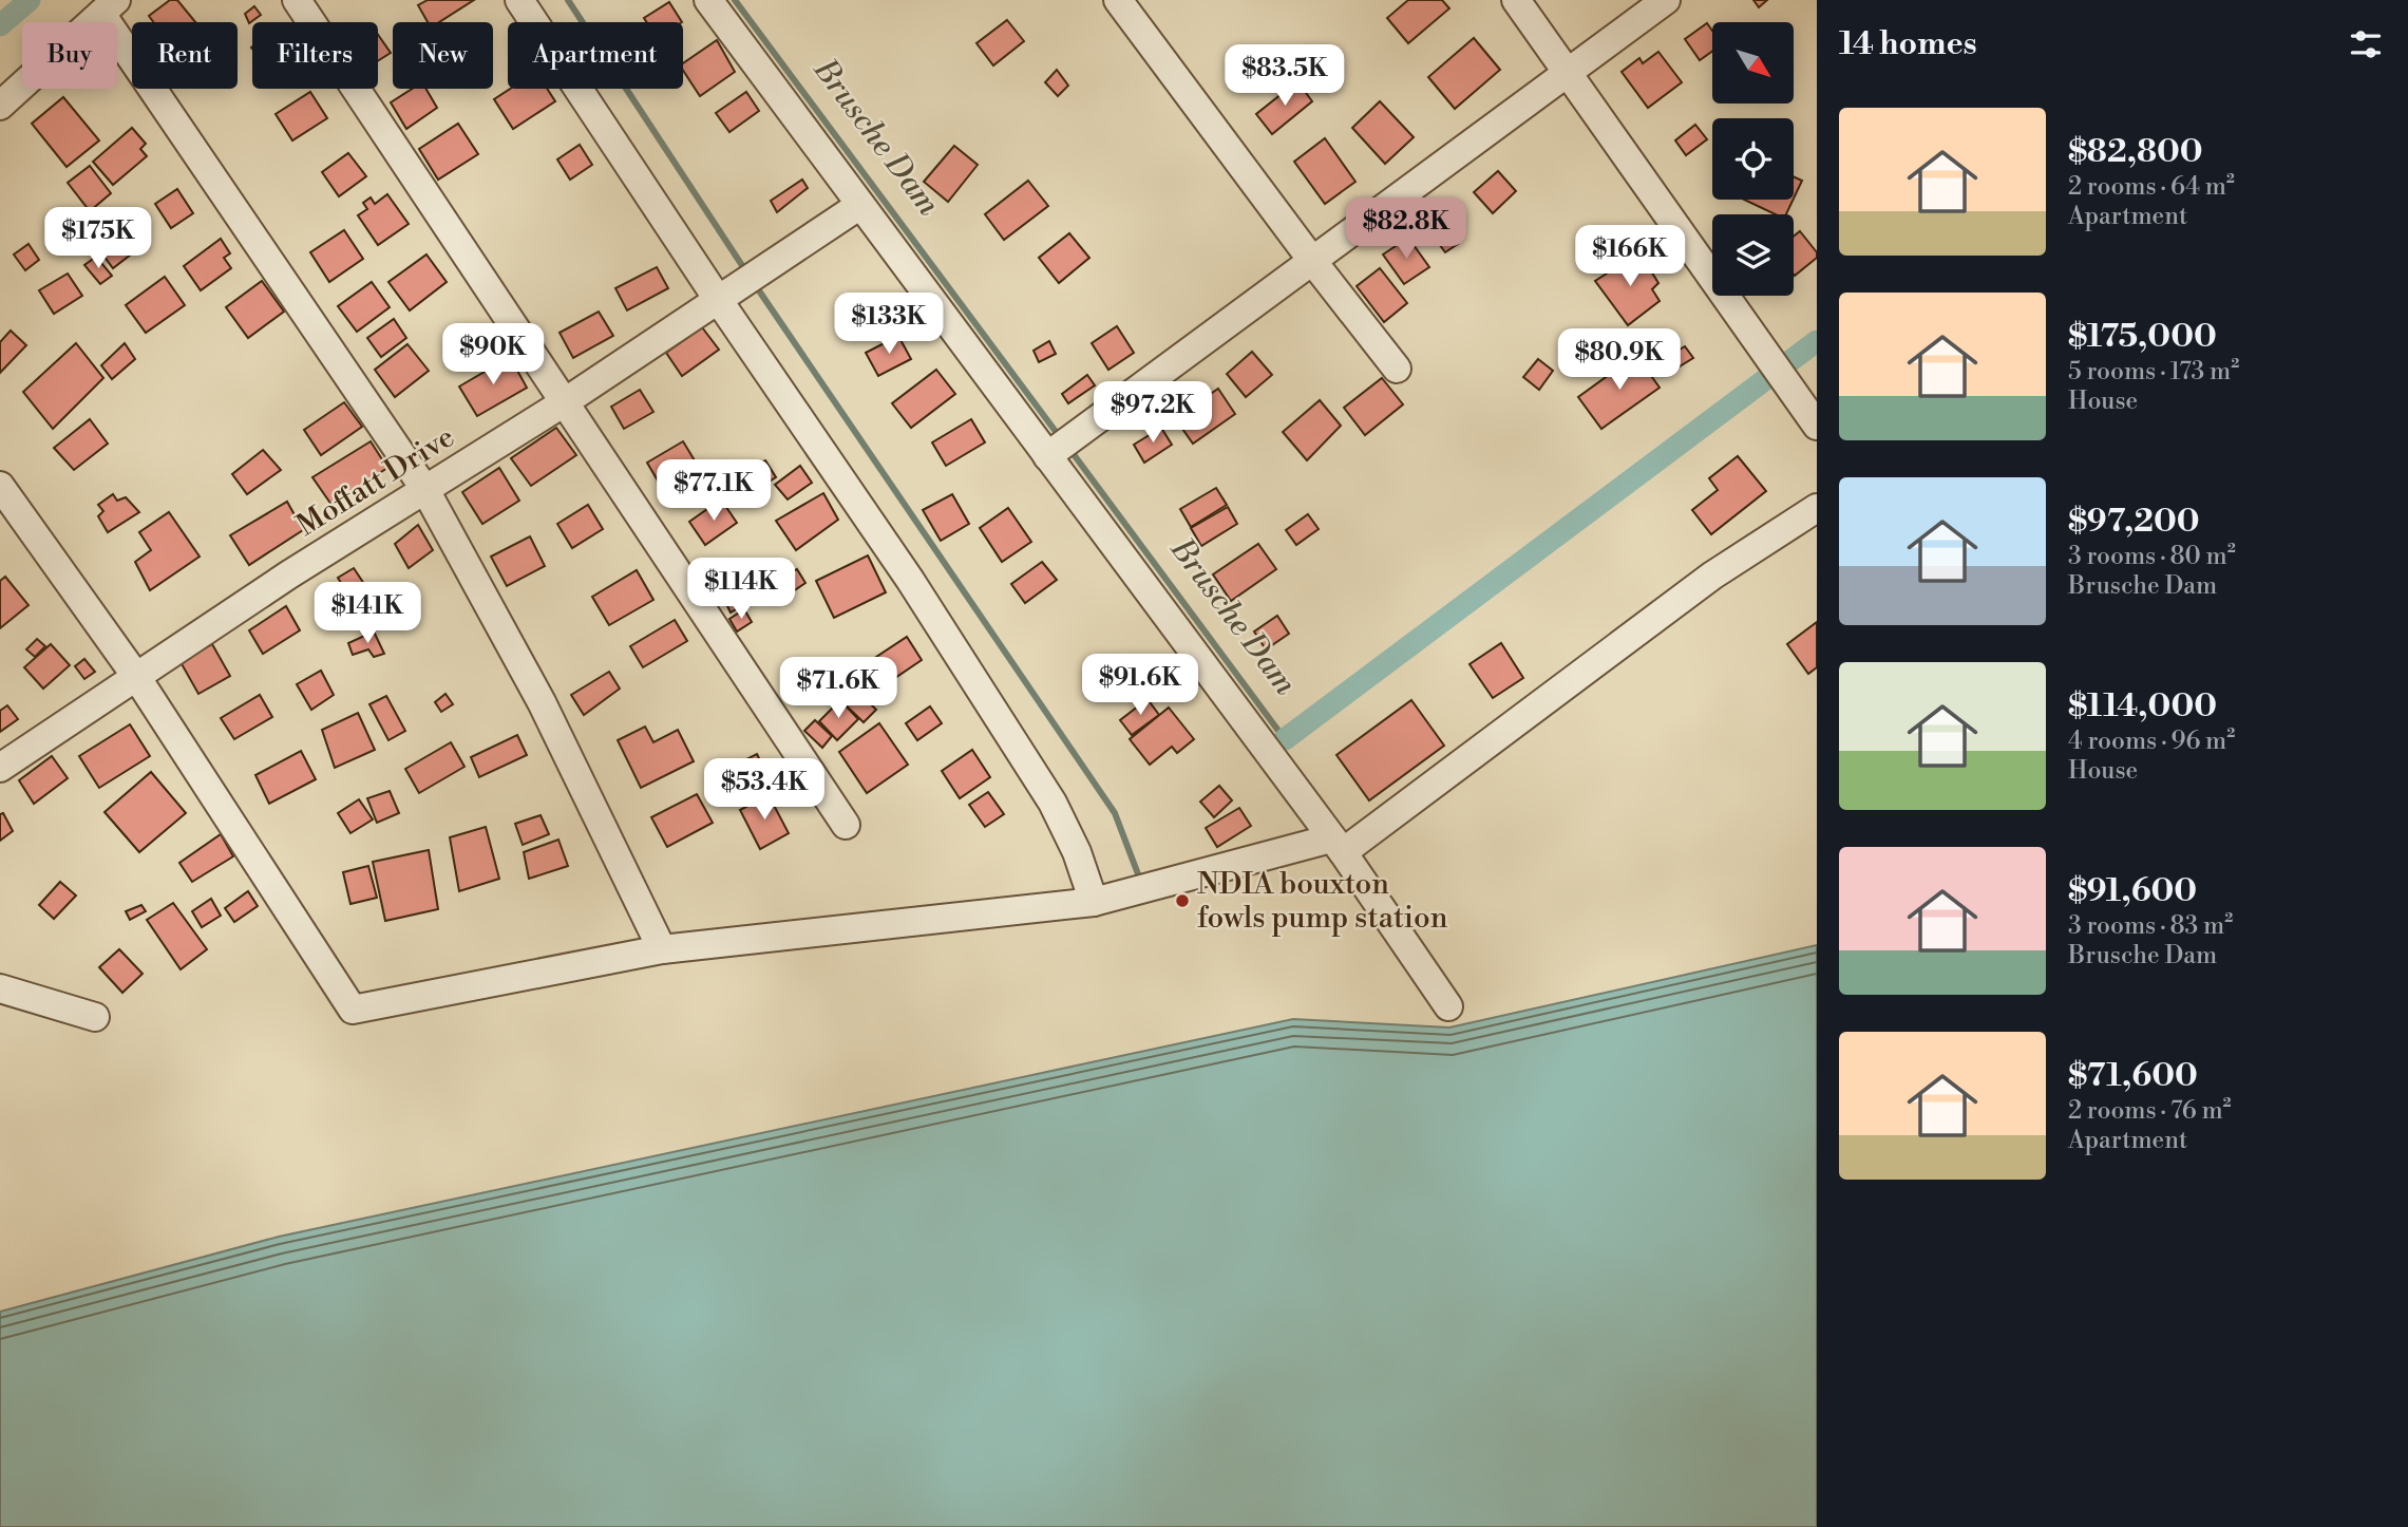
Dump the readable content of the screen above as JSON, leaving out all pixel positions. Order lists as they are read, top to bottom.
{
  "streets": {
    "street": ["Moffatt Drive"]
  },
  "water": ["Brusche Dam"],
  "places": ["NDIA bouxton fowls pump station"],
  "north": "bottom right",
  "page": {
    "heading": "14 homes",
    "chip": [
      "Buy",
      "Rent",
      "Filters",
      "New",
      "Apartment"
    ],
    "price": [
      "$83.5K",
      "$82.8K",
      "$175K",
      "$166K",
      "$133K",
      "$90K",
      "$80.9K",
      "$97.2K",
      "$77.1K",
      "$114K",
      "$141K",
      "$91.6K",
      "$71.6K",
      "$53.4K"
    ],
    "list": [
      {
        "name": "$82,800",
        "note": "2 rooms · 64 m² · Apartment"
      },
      {
        "name": "$175,000",
        "note": "5 rooms · 173 m² · House"
      },
      {
        "name": "$97,200",
        "note": "3 rooms · 80 m² · Brusche Dam"
      },
      {
        "name": "$114,000",
        "note": "4 rooms · 96 m² · House"
      },
      {
        "name": "$91,600",
        "note": "3 rooms · 83 m² · Brusche Dam"
      },
      {
        "name": "$71,600",
        "note": "2 rooms · 76 m² · Apartment"
      }
    ]
  }
}
